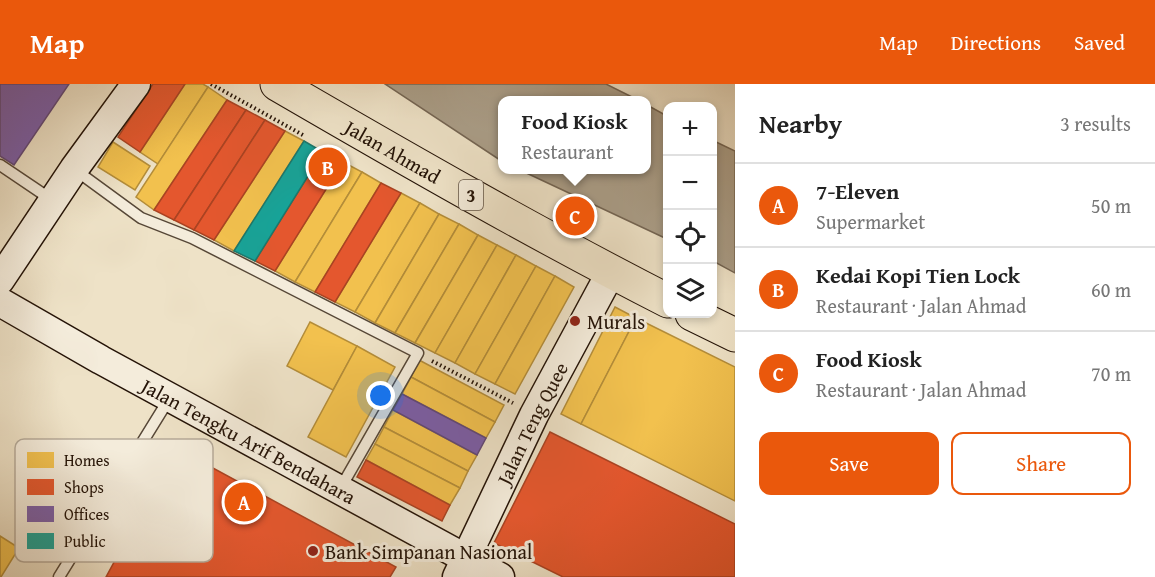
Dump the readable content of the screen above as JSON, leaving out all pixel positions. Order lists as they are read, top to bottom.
{
  "streets": {
    "highway": ["Jalan Ahmad", "3"],
    "street": ["Jalan Teng Quee", "Jalan Tengku Arif Bendahara"]
  },
  "crossings": [
    ["Jalan Ahmad", "Jalan Teng Quee"],
    ["Jalan Teng Quee", "Jalan Tengku Arif Bendahara"]
  ],
  "places": ["Murals", "Bank Simpanan Nasional"],
  "legend": [
    "Homes",
    "Shops",
    "Offices",
    "Public"
  ],
  "page": {
    "header": "Map",
    "nav": ["Map", "Directions", "Saved"],
    "heading": ["Nearby", "3 results"],
    "popup": ["Food Kiosk", "Restaurant"],
    "map_buttons": ["+", "−"],
    "pins": ["B", "C", "A"],
    "list": [
      {
        "mark": "A",
        "name": "7-Eleven",
        "note": "Supermarket",
        "value": "50 m"
      },
      {
        "mark": "B",
        "name": "Kedai Kopi Tien Lock",
        "note": "Restaurant · Jalan Ahmad",
        "value": "60 m"
      },
      {
        "mark": "C",
        "name": "Food Kiosk",
        "note": "Restaurant · Jalan Ahmad",
        "value": "70 m"
      }
    ],
    "buttons": ["Save", "Share"]
  }
}
